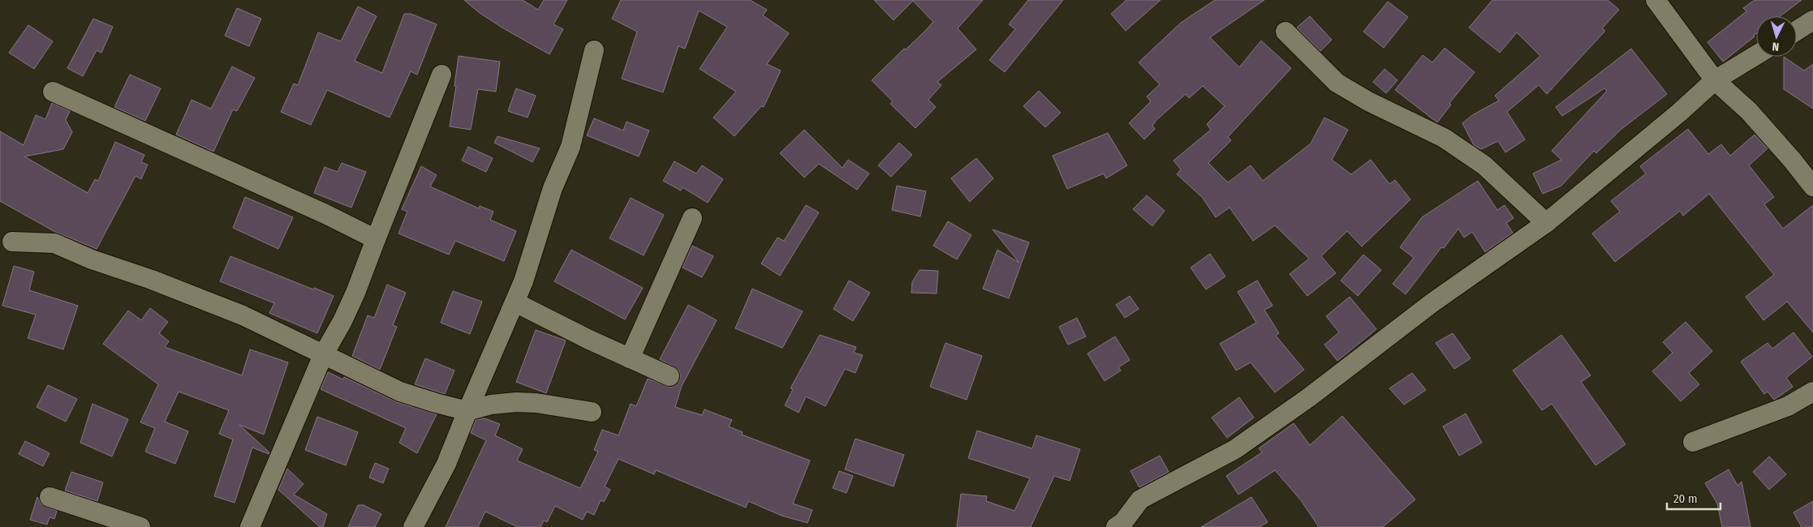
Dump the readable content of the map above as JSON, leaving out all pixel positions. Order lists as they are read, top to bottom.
{
  "scale_bar": "20 m",
  "north": "bottom"
}
